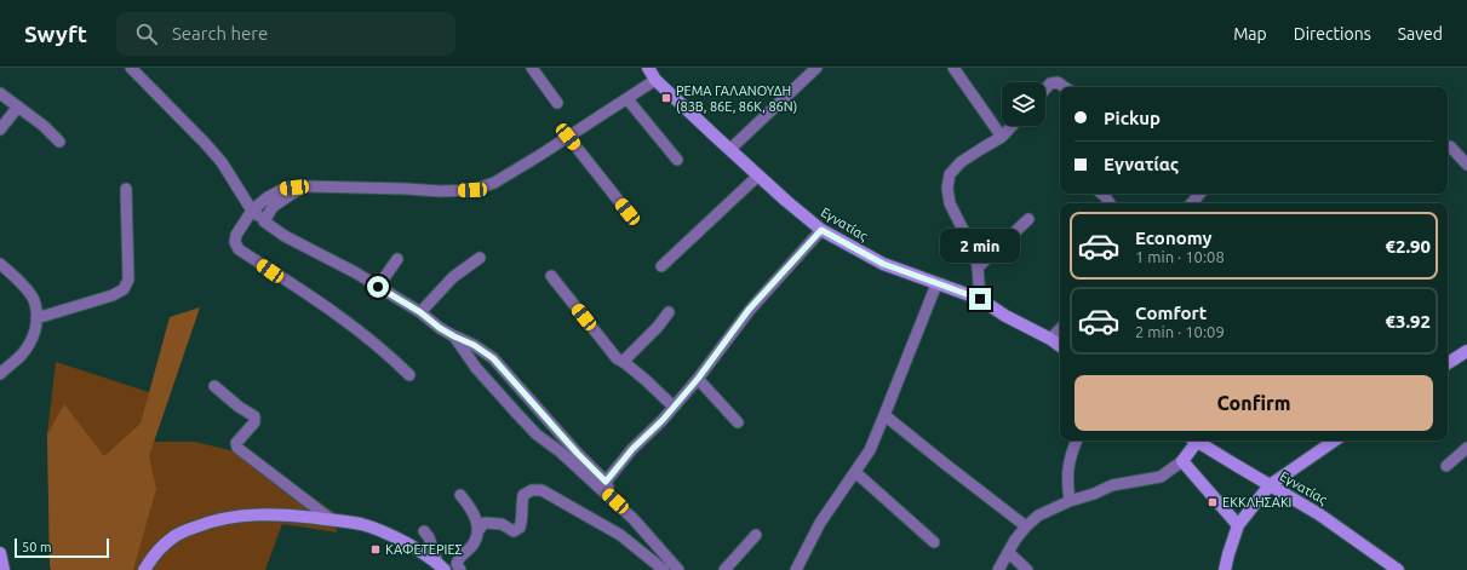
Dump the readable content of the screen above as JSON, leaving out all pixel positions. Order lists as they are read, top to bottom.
{
  "streets": {
    "street": ["Εγνατίας"]
  },
  "places": {
    "transit": ["ΡΕΜΑ ΓΑΛΑΝΟΥΔΗ (83Β, 86Ε, 86Κ, 86Ν)", "ΕΚΚΛΗΣΑΚΙ", "ΚΑΦΕΤΕΡΙΕΣ"]
  },
  "scale_bar": "50 m",
  "page": {
    "header": "Swyft",
    "search": "Search here",
    "nav": ["Map", "Directions", "Saved"],
    "banner": ["Pickup", "Εγνατίας"],
    "list": [
      {
        "name": "Economy",
        "note": "1 min · 10:08",
        "value": "€2.90"
      },
      {
        "name": "Comfort",
        "note": "2 min · 10:09",
        "value": "€3.92"
      }
    ],
    "bubble": "2 min",
    "buttons": "Confirm",
    "scale": "50 m"
  }
}
